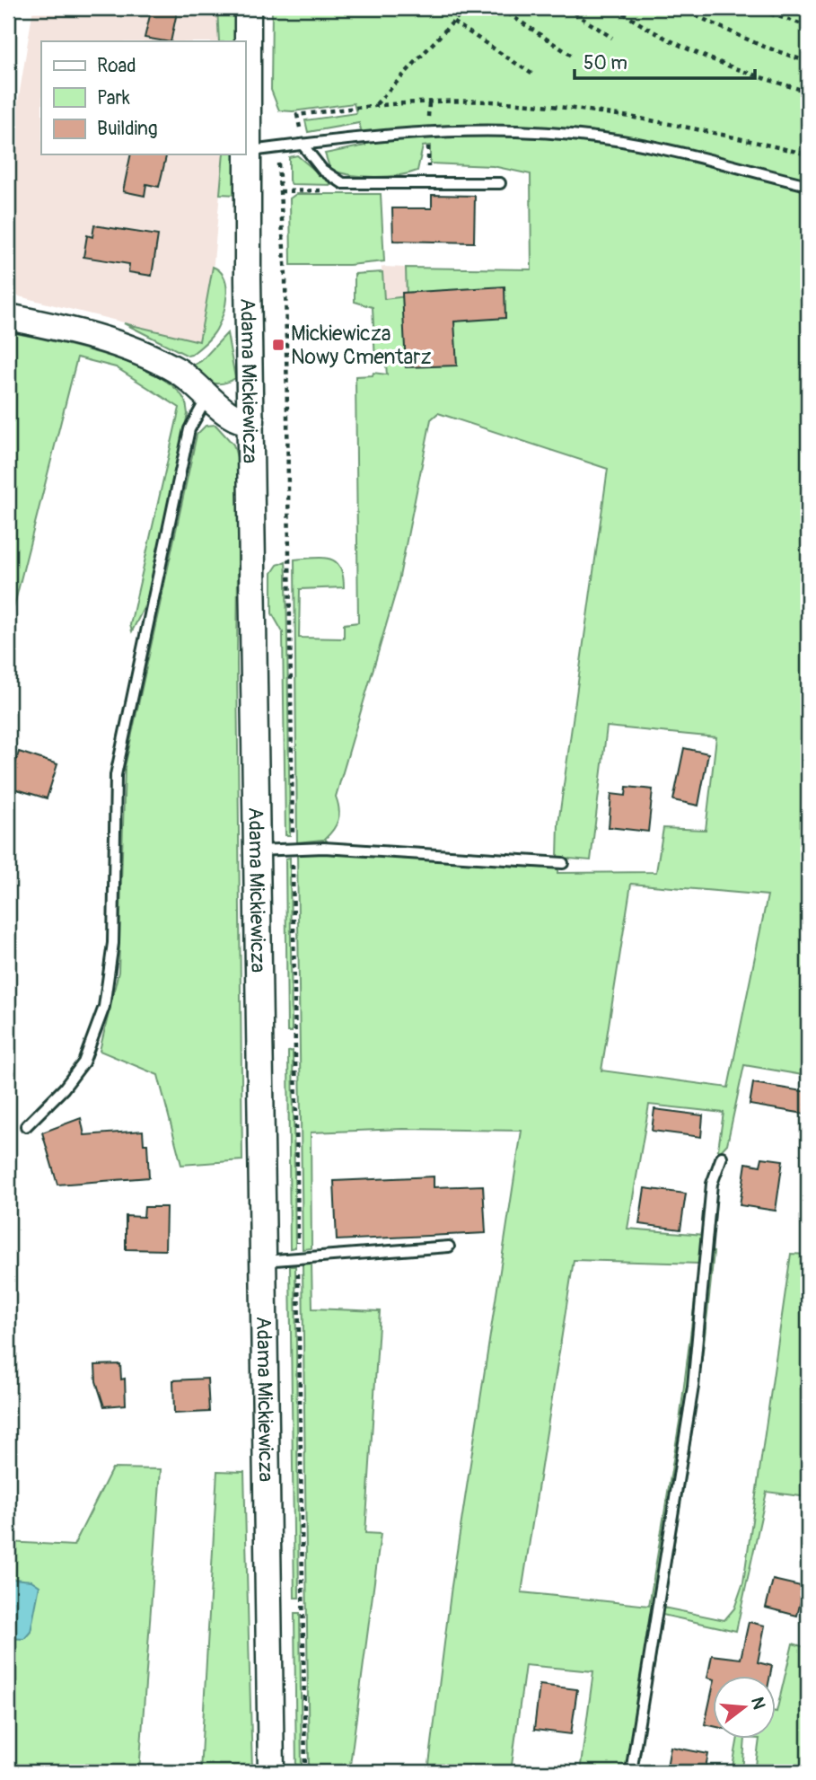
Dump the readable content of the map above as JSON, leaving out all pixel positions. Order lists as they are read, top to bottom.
{
  "streets": {
    "street": ["Adama Mickiewicza"]
  },
  "places": {
    "transit": ["Mickiewicza Nowy Cmentarz"]
  },
  "legend": ["Road", "Park", "Building"],
  "scale_bar": "50 m",
  "north": "right"
}
